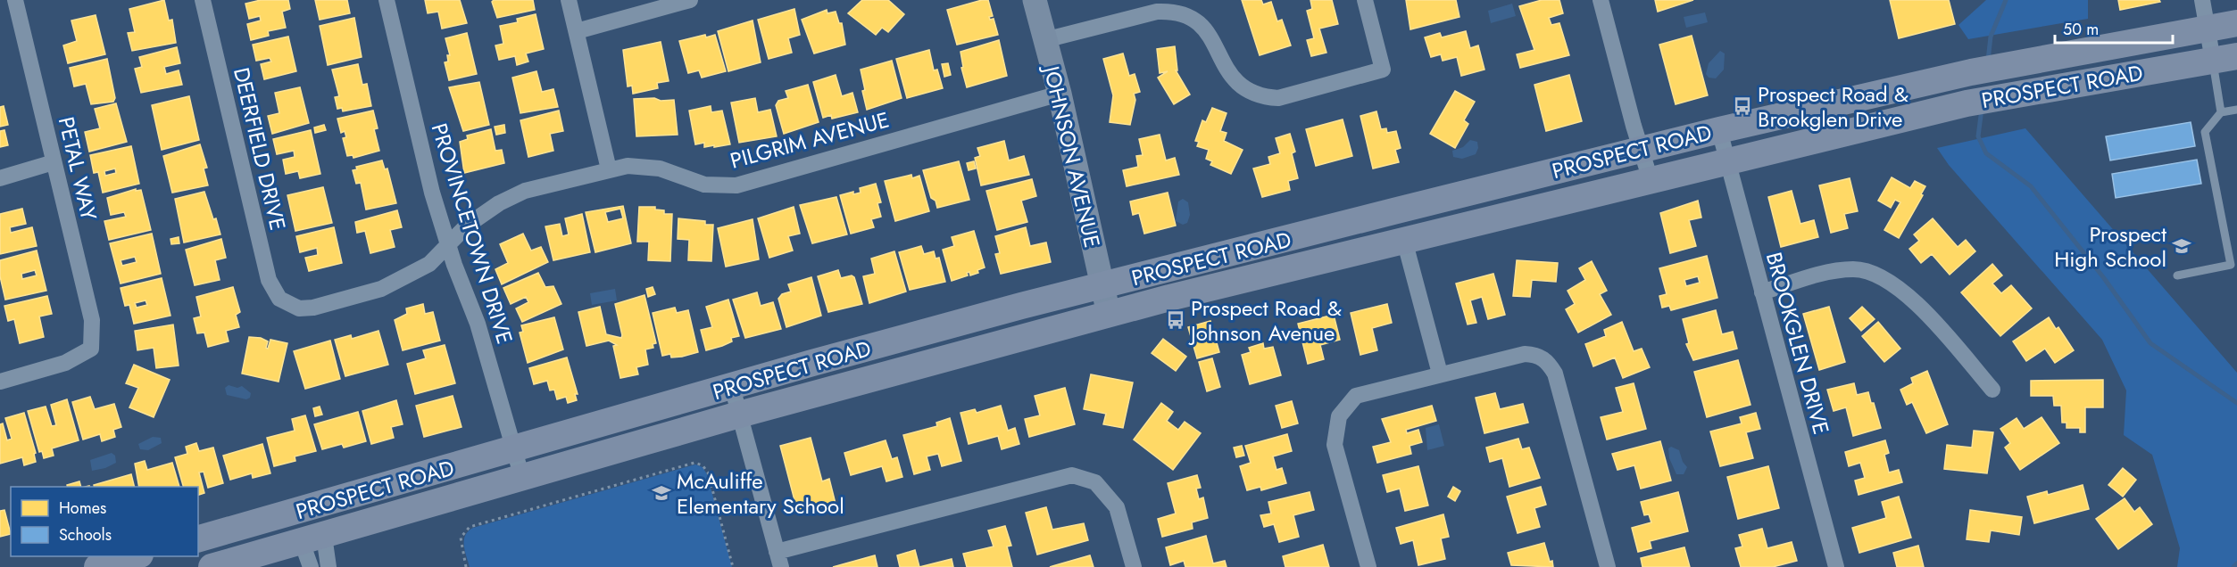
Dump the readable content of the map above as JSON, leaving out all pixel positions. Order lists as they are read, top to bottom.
{
  "streets": {
    "main road": ["PROSPECT ROAD"],
    "street": [
      "PILGRIM AVENUE",
      "DEERFIELD DRIVE",
      "JOHNSON AVENUE",
      "PETAL WAY",
      "PROVINCETOWN DRIVE",
      "BROOKGLEN DRIVE"
    ]
  },
  "crossings": [
    ["PROSPECT ROAD", "JOHNSON AVENUE"],
    ["PROSPECT ROAD", "PROVINCETOWN DRIVE"],
    ["PROSPECT ROAD", "BROOKGLEN DRIVE"],
    ["PILGRIM AVENUE", "DEERFIELD DRIVE"],
    ["PILGRIM AVENUE", "JOHNSON AVENUE"],
    ["PILGRIM AVENUE", "PROVINCETOWN DRIVE"]
  ],
  "places": {
    "bus stop": ["Prospect Road & Brookglen Drive", "Prospect Road & Johnson Avenue"],
    "school or university": ["Prospect High School", "McAuliffe Elementary School"]
  },
  "legend": ["Homes", "Schools"],
  "scale_bar": "50 m"
}
